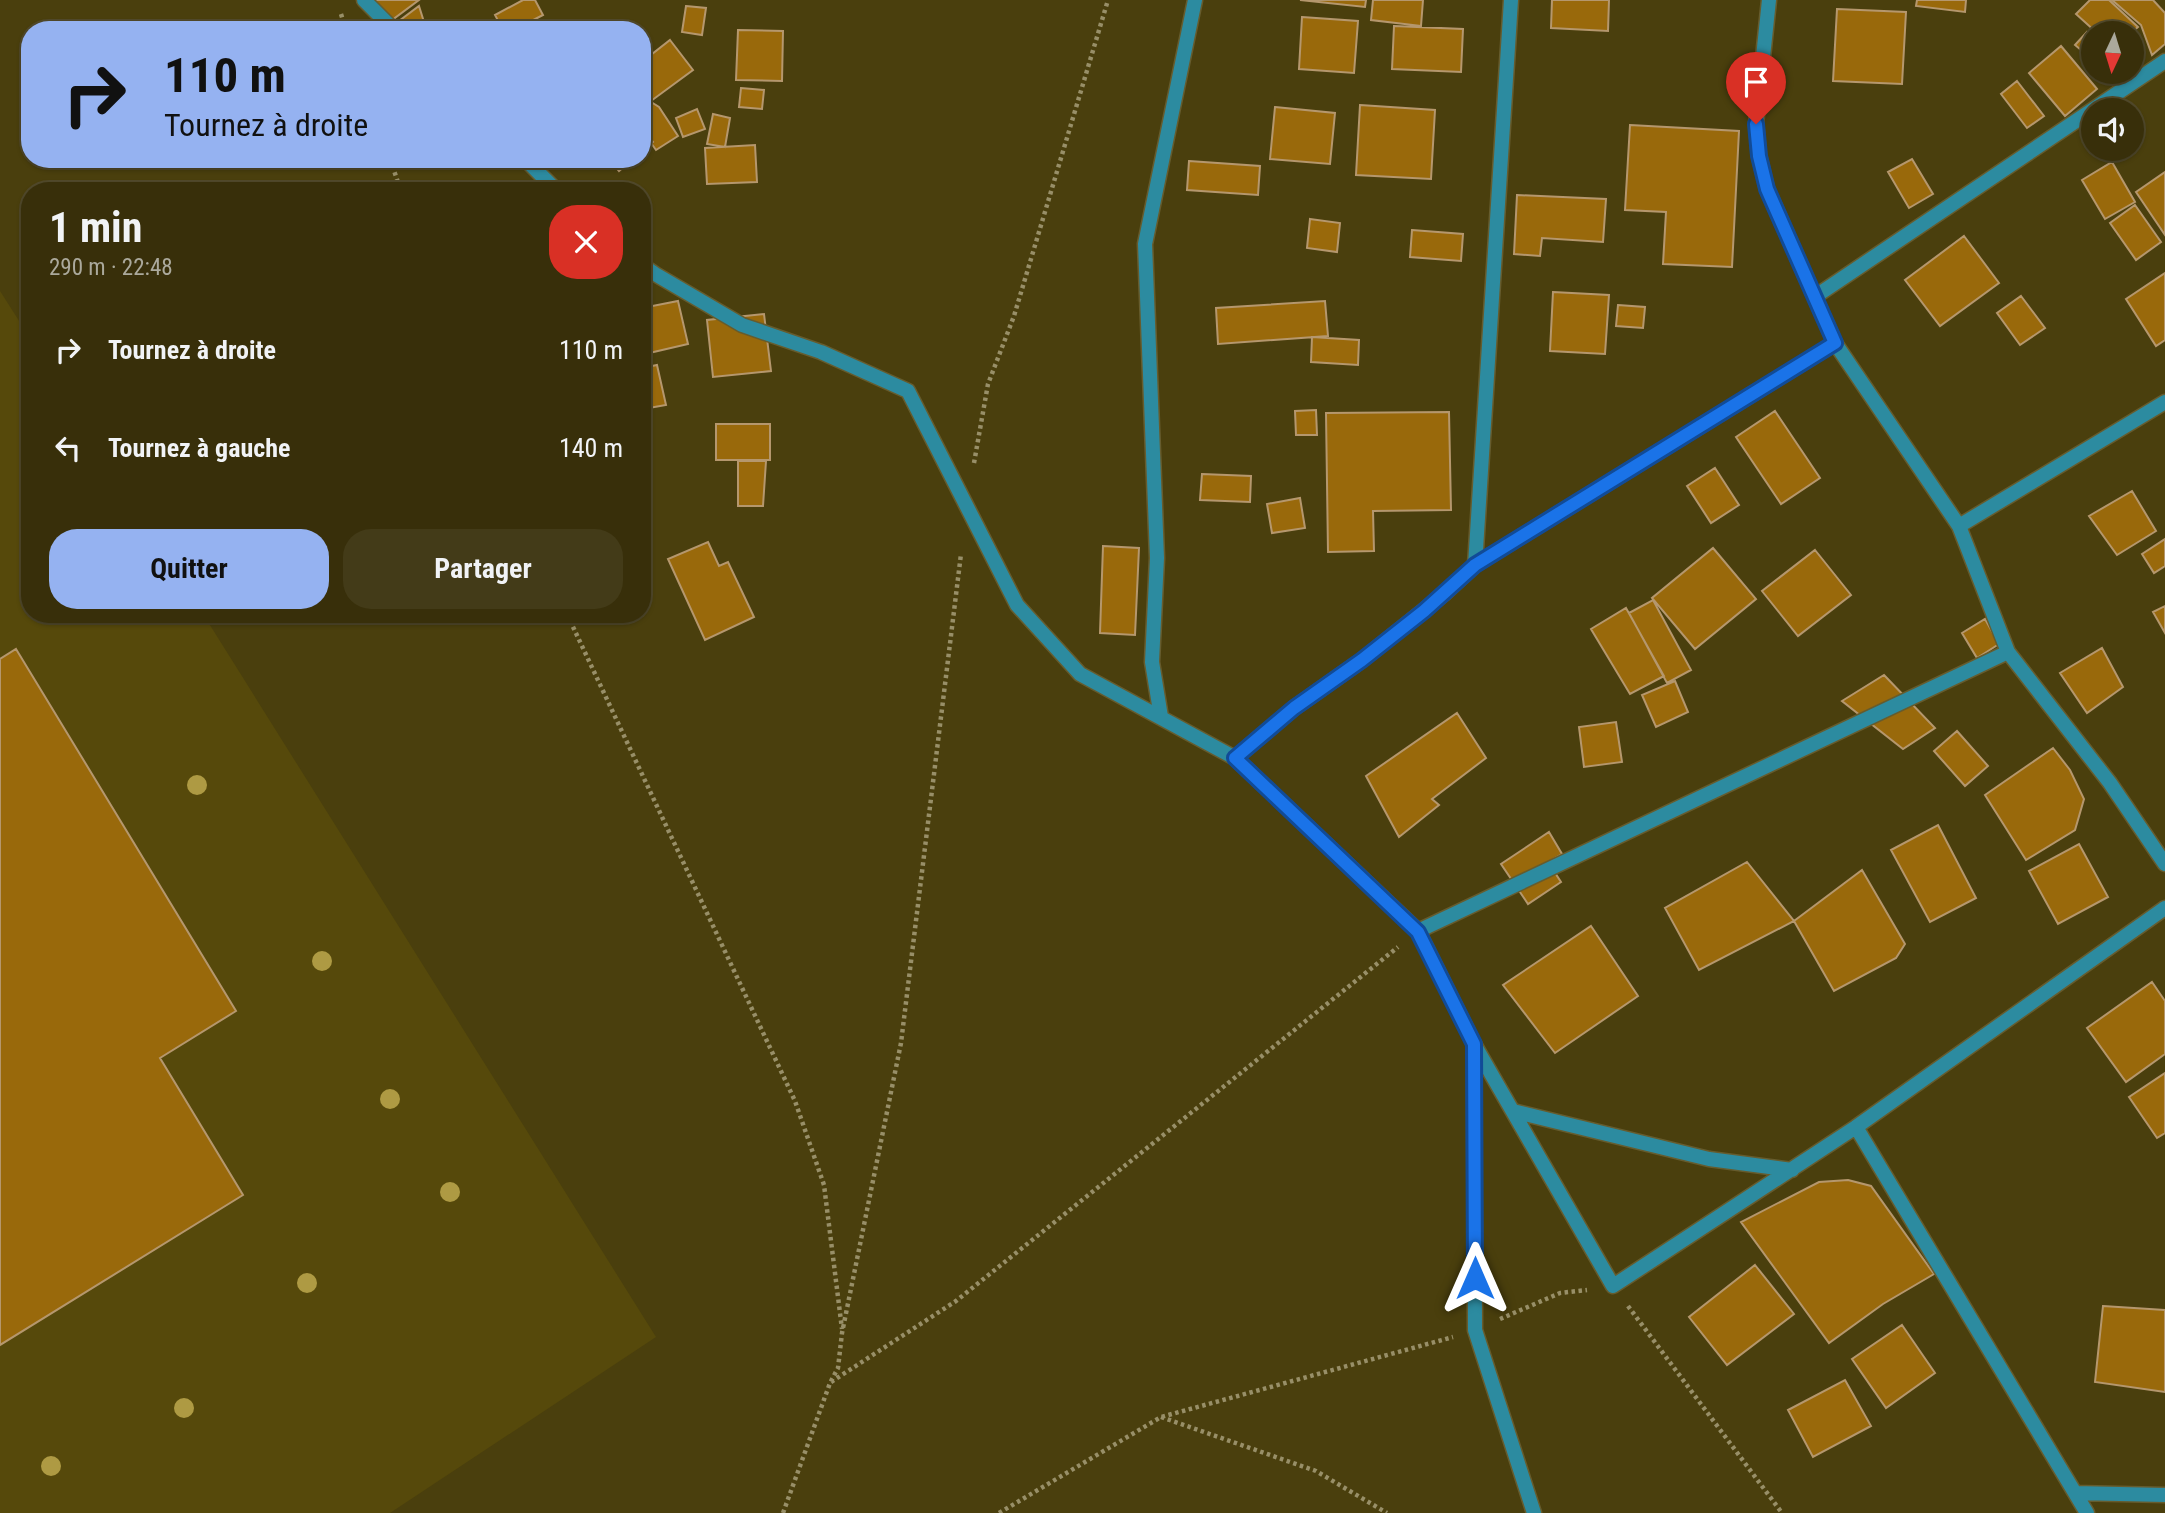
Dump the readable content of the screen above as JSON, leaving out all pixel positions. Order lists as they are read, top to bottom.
{
  "north": "bottom",
  "page": {
    "turn": ["110 m", "Tournez à droite"],
    "heading": ["1 min", "290 m · 22:48"],
    "list": [
      {
        "name": "Tournez à droite",
        "value": "110 m"
      },
      {
        "name": "Tournez à gauche",
        "value": "140 m"
      }
    ],
    "buttons": ["Quitter", "Partager"]
  }
}
